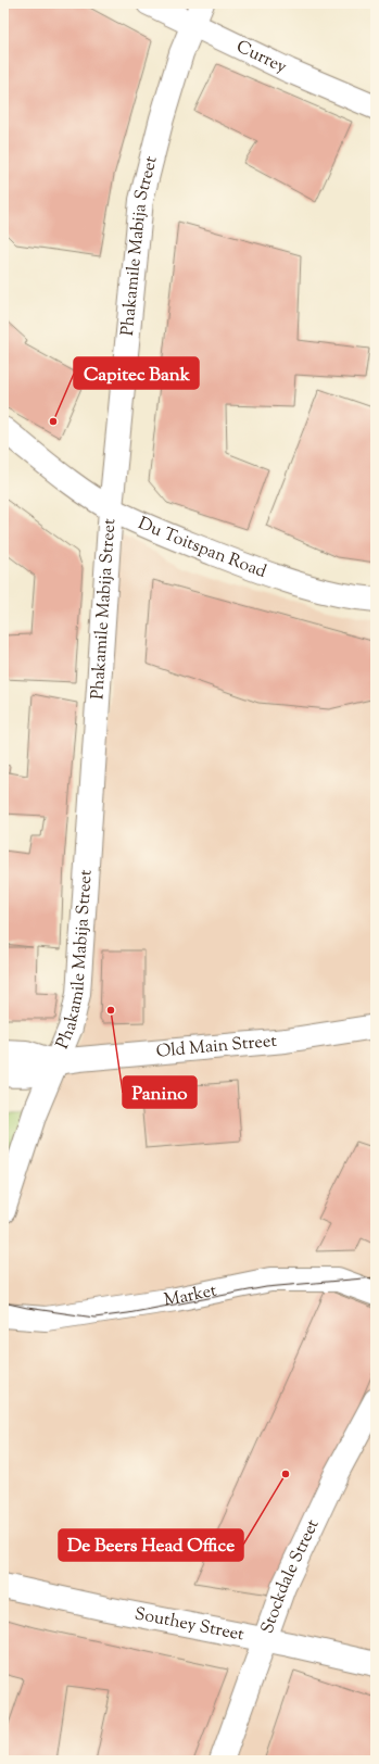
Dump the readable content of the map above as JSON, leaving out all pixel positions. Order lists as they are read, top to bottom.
{
  "streets": {
    "street": [
      "Currey",
      "Phakamile Mabija Street",
      "Du Toitspan Road",
      "Old Main Street",
      "Market",
      "Stockdale Street",
      "Southey Street"
    ]
  },
  "crossings": [
    ["Currey", "Phakamile Mabija Street"],
    ["Phakamile Mabija Street", "Du Toitspan Road"],
    ["Phakamile Mabija Street", "Old Main Street"],
    ["Stockdale Street", "Southey Street"]
  ],
  "places": ["Capitec Bank", "Panino", "De Beers Head Office"]
}
